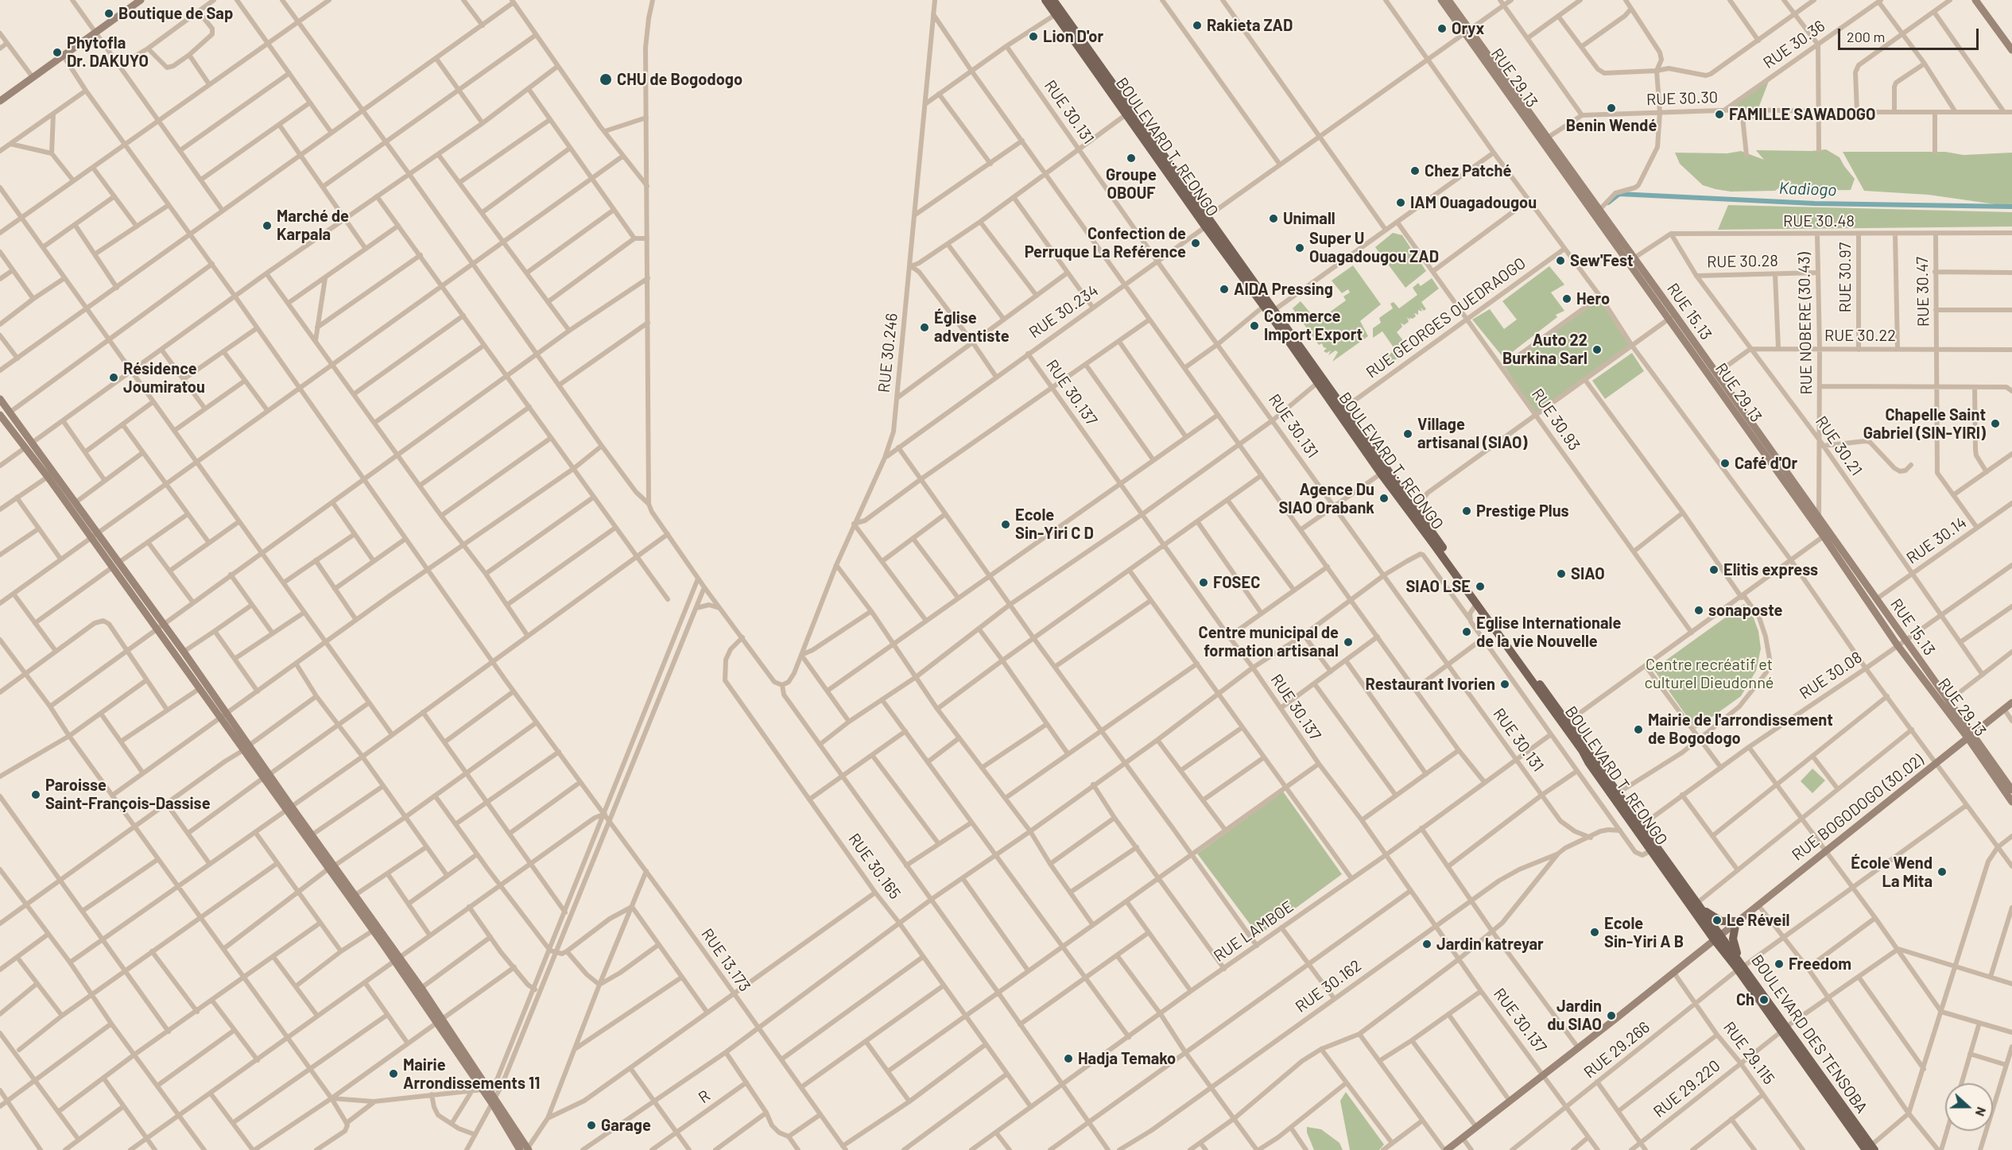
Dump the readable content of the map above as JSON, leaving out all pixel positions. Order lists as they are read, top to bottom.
{
  "streets": {
    "main road": [
      "RUE 29.13",
      "BOULEVARD T. REONGO",
      "RUE 15.13",
      "RUE BOGODOGO (30.02)",
      "BOULEVARD DES TENSOBA"
    ],
    "street": [
      "RUE 30.36",
      "RUE 30.30",
      "RUE 30.131",
      "RUE 30.48",
      "RUE 30.28",
      "RUE 30.97",
      "RUE 30.47",
      "RUE 30.234",
      "RUE GEORGES OUEDRAOGO",
      "RUE NOBERE (30.43)",
      "RUE 30.22",
      "RUE 30.246",
      "RUE 30.137",
      "RUE 30.93",
      "RUE 30.21",
      "RUE 30.14",
      "RUE 30.08",
      "RUE 30.165",
      "RUE LAMBOE",
      "RUE 13.173",
      "RUE 30.162",
      "RUE 29.266",
      "RUE 29.115",
      "RUE 29.220",
      "R"
    ]
  },
  "crossings": [
    ["RUE 30.36", "RUE 30.30"],
    ["RUE 29.13", "RUE 30.234"],
    ["RUE 29.13", "RUE 15.13"],
    ["RUE 29.13", "RUE 30.08"],
    ["RUE 29.13", "RUE BOGODOGO (30.02)"],
    ["RUE 30.131", "RUE 30.234"],
    ["RUE 30.131", "RUE LAMBOE"],
    ["BOULEVARD T. REONGO", "RUE 30.234"],
    ["BOULEVARD T. REONGO", "RUE GEORGES OUEDRAOGO"],
    ["BOULEVARD T. REONGO", "RUE 30.08"],
    ["BOULEVARD T. REONGO", "RUE BOGODOGO (30.02)"],
    ["BOULEVARD T. REONGO", "BOULEVARD DES TENSOBA"],
    ["RUE 30.48", "RUE 30.97"],
    ["RUE 30.48", "RUE 30.47"],
    ["RUE 30.48", "RUE NOBERE (30.43)"],
    ["RUE 30.48", "RUE 30.21"],
    ["RUE 30.28", "RUE NOBERE (30.43)"],
    ["RUE 30.28", "RUE 30.21"],
    ["RUE 30.97", "RUE 30.22"],
    ["RUE 30.47", "RUE 30.22"],
    ["RUE 30.47", "RUE 30.14"],
    ["RUE 30.234", "RUE 15.13"],
    ["RUE 30.234", "RUE 30.246"],
    ["RUE 30.234", "RUE 30.137"],
    ["RUE 15.13", "RUE NOBERE (30.43)"],
    ["RUE 15.13", "RUE 30.14"],
    ["RUE 15.13", "RUE 30.08"],
    ["RUE 15.13", "RUE BOGODOGO (30.02)"],
    ["RUE GEORGES OUEDRAOGO", "RUE 30.93"],
    ["RUE NOBERE (30.43)", "RUE 30.22"],
    ["RUE NOBERE (30.43)", "RUE 30.21"],
    ["RUE 30.22", "RUE 30.21"],
    ["RUE 30.137", "RUE BOGODOGO (30.02)"],
    ["RUE 30.137", "RUE LAMBOE"],
    ["RUE 30.137", "RUE 30.162"],
    ["RUE 30.137", "RUE 29.266"],
    ["RUE 30.21", "RUE 30.14"],
    ["RUE 30.21", "RUE 30.08"],
    ["RUE BOGODOGO (30.02)", "BOULEVARD DES TENSOBA"],
    ["RUE BOGODOGO (30.02)", "RUE 29.115"],
    ["RUE 30.165", "RUE LAMBOE"],
    ["BOULEVARD DES TENSOBA", "RUE 29.266"],
    ["BOULEVARD DES TENSOBA", "RUE 29.220"],
    ["RUE 29.266", "RUE 29.115"],
    ["RUE 29.115", "RUE 29.220"]
  ],
  "water": ["Kadiogo"],
  "parks": ["Centre recréatif et culturel Dieudonné"],
  "places": [
    "Boutique de Sap",
    "Rakieta ZAD",
    "Oryx",
    "Lion D'or",
    "Phytofla Dr. DAKUYO",
    "CHU de Bogodogo",
    "Benin Wendé",
    "FAMILLE SAWADOGO",
    "Groupe OBOUF",
    "Chez Patché",
    "IAM Ouagadougou",
    "Unimall",
    "Marché de Karpala",
    "Confection de Perruque La Reférence",
    "Super U Ouagadougou ZAD",
    "Sew'Fest",
    "AIDA Pressing",
    "Hero",
    "Commerce Import Export",
    "Église adventiste",
    "Auto 22 Burkina Sarl",
    "Résidence Joumiratou",
    "Chapelle Saint Gabriel (SIN-YIRI)",
    "Village artisanal (SIAO)",
    "Café d'Or",
    "Agence Du SIAO Orabank",
    "Prestige Plus",
    "Ecole Sin-Yiri C D",
    "Elitis express",
    "SIAO",
    "FOSEC",
    "SIAO LSE",
    "sonaposte",
    "Eglise Internationale de la vie Nouvelle",
    "Centre municipal de formation artisanal",
    "Restaurant Ivorien",
    "Mairie de l'arrondissement de Bogodogo",
    "Paroisse Saint-François-Dassise",
    "École Wend La Mita",
    "Le Réveil",
    "Ecole Sin-Yiri A B",
    "Jardin katreyar",
    "Freedom",
    "Ch",
    "Jardin du SIAO",
    "Hadja Temako",
    "Mairie Arrondissements 11",
    "Garage"
  ],
  "scale_bar": "200 m",
  "north": "right"
}
